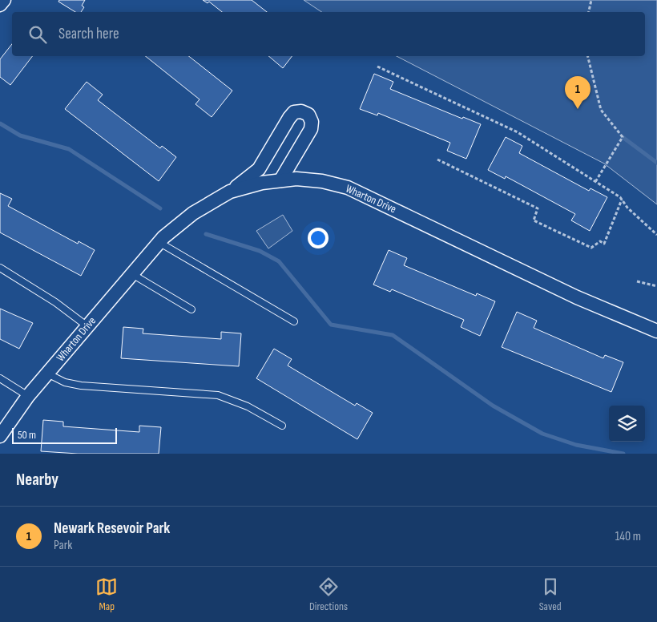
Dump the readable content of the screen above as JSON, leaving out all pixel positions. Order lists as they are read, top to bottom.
{
  "streets": {
    "street": ["Wharton Drive"]
  },
  "scale_bar": "50 m",
  "page": {
    "search": "Search here",
    "pins": "1",
    "scale": "50 m",
    "heading": "Nearby",
    "list": [
      {
        "mark": "1",
        "name": "Newark Resevoir Park",
        "note": "Park",
        "value": "140 m"
      }
    ],
    "nav": ["Map", "Directions", "Saved"]
  }
}
